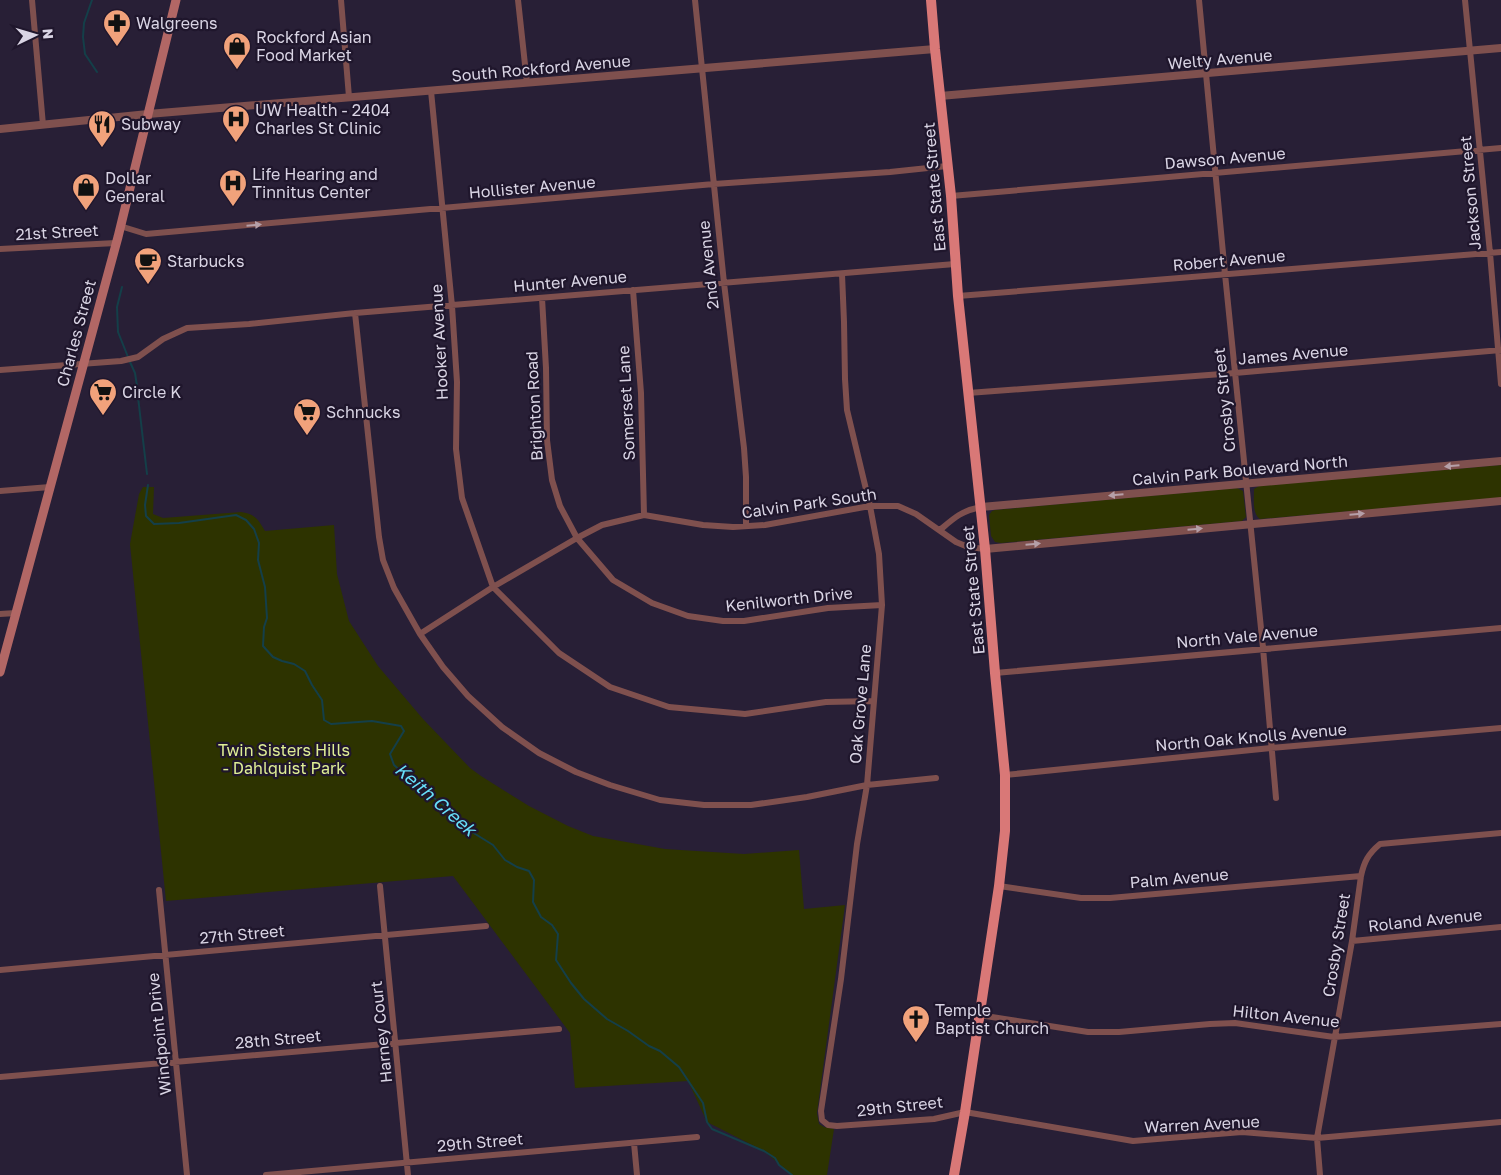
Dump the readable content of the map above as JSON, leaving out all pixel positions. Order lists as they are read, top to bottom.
{
  "streets": {
    "main road": ["East State Street", "Charles Street"],
    "street": [
      "Welty Avenue",
      "South Rockford Avenue",
      "Dawson Avenue",
      "Hollister Avenue",
      "Jackson Street",
      "21st Street",
      "Robert Avenue",
      "2nd Avenue",
      "Hunter Avenue",
      "Hooker Avenue",
      "James Avenue",
      "Crosby Street",
      "Somerset Lane",
      "Brighton Road",
      "Calvin Park Boulevard North",
      "Calvin Park South",
      "Kenilworth Drive",
      "North Vale Avenue",
      "Oak Grove Lane",
      "North Oak Knolls Avenue",
      "Palm Avenue",
      "Roland Avenue",
      "27th Street",
      "Hilton Avenue",
      "Harney Court",
      "Windpoint Drive",
      "28th Street",
      "29th Street",
      "Warren Avenue"
    ]
  },
  "crossings": [
    ["Welty Avenue", "East State Street"],
    ["Welty Avenue", "Jackson Street"],
    ["Welty Avenue", "Crosby Street"],
    ["South Rockford Avenue", "East State Street"],
    ["South Rockford Avenue", "2nd Avenue"],
    ["South Rockford Avenue", "Charles Street"],
    ["South Rockford Avenue", "Hooker Avenue"],
    ["Dawson Avenue", "East State Street"],
    ["Dawson Avenue", "Jackson Street"],
    ["Dawson Avenue", "Crosby Street"],
    ["Hollister Avenue", "East State Street"],
    ["Hollister Avenue", "2nd Avenue"],
    ["Hollister Avenue", "Charles Street"],
    ["Hollister Avenue", "Hooker Avenue"],
    ["East State Street", "Robert Avenue"],
    ["East State Street", "Hunter Avenue"],
    ["East State Street", "James Avenue"],
    ["East State Street", "Calvin Park Boulevard North"],
    ["East State Street", "Calvin Park South"],
    ["East State Street", "North Vale Avenue"],
    ["East State Street", "North Oak Knolls Avenue"],
    ["East State Street", "Palm Avenue"],
    ["East State Street", "Hilton Avenue"],
    ["East State Street", "29th Street"],
    ["East State Street", "Warren Avenue"],
    ["Jackson Street", "Robert Avenue"],
    ["Jackson Street", "James Avenue"],
    ["21st Street", "Charles Street"],
    ["Robert Avenue", "Crosby Street"],
    ["2nd Avenue", "Hunter Avenue"],
    ["2nd Avenue", "Calvin Park South"],
    ["Hunter Avenue", "Charles Street"],
    ["Hunter Avenue", "Hooker Avenue"],
    ["Hunter Avenue", "Somerset Lane"],
    ["Hunter Avenue", "Brighton Road"],
    ["Hunter Avenue", "Oak Grove Lane"],
    ["Hooker Avenue", "Calvin Park South"],
    ["James Avenue", "Crosby Street"],
    ["Crosby Street", "Calvin Park Boulevard North"],
    ["Crosby Street", "North Vale Avenue"],
    ["Crosby Street", "North Oak Knolls Avenue"],
    ["Crosby Street", "Palm Avenue"],
    ["Crosby Street", "Roland Avenue"],
    ["Crosby Street", "Hilton Avenue"],
    ["Crosby Street", "Warren Avenue"],
    ["Somerset Lane", "Calvin Park South"],
    ["Brighton Road", "Calvin Park South"],
    ["Brighton Road", "Kenilworth Drive"],
    ["Calvin Park South", "Kenilworth Drive"],
    ["Calvin Park South", "Oak Grove Lane"],
    ["Kenilworth Drive", "Oak Grove Lane"],
    ["Oak Grove Lane", "29th Street"],
    ["27th Street", "Harney Court"],
    ["27th Street", "Windpoint Drive"],
    ["Harney Court", "28th Street"],
    ["Harney Court", "29th Street"],
    ["Windpoint Drive", "28th Street"],
    ["29th Street", "Warren Avenue"]
  ],
  "one_way": ["Hollister Avenue"],
  "water": ["Keith Creek"],
  "parks": ["Twin Sisters Hills - Dahlquist Park"],
  "places": {
    "pharmacy": ["Walgreens"],
    "shop": ["Rockford Asian Food Market", "Dollar General"],
    "hospital": ["UW Health - 2404 Charles St Clinic", "Life Hearing and Tinnitus Center"],
    "restaurant": ["Subway"],
    "cafe": ["Starbucks"],
    "supermarket": ["Circle K", "Schnucks"],
    "church": ["Temple Baptist Church"]
  },
  "north": "right"
}
